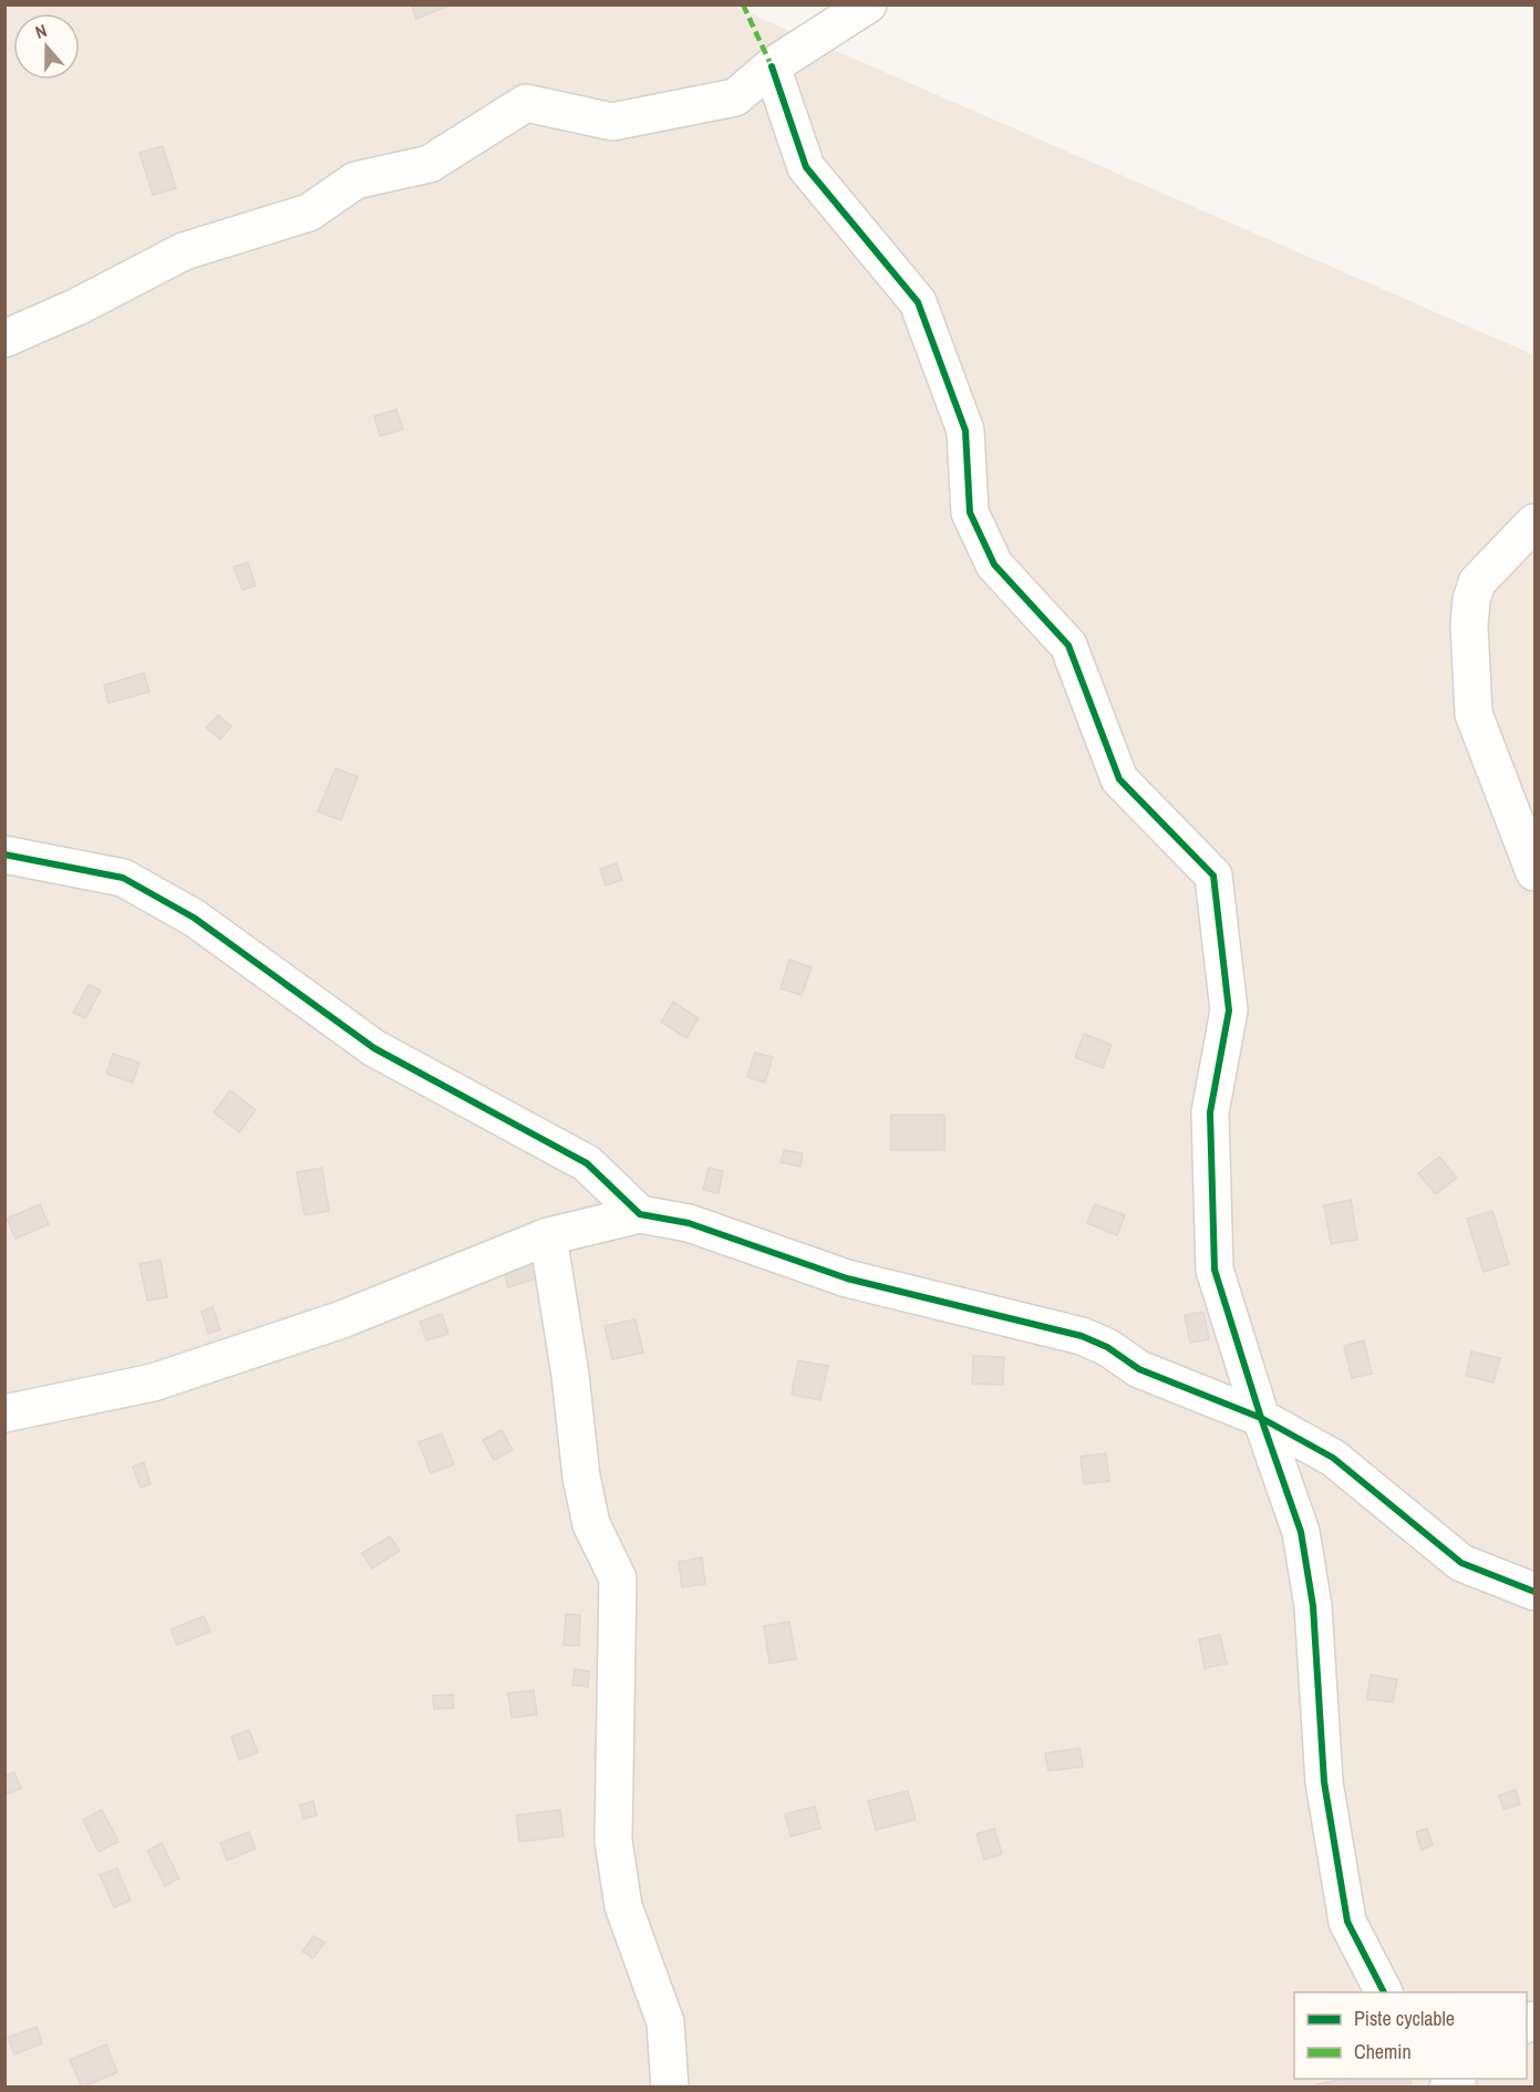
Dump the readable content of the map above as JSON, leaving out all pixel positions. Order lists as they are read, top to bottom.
{
  "legend": ["Piste cyclable", "Chemin"],
  "north": "top"
}
